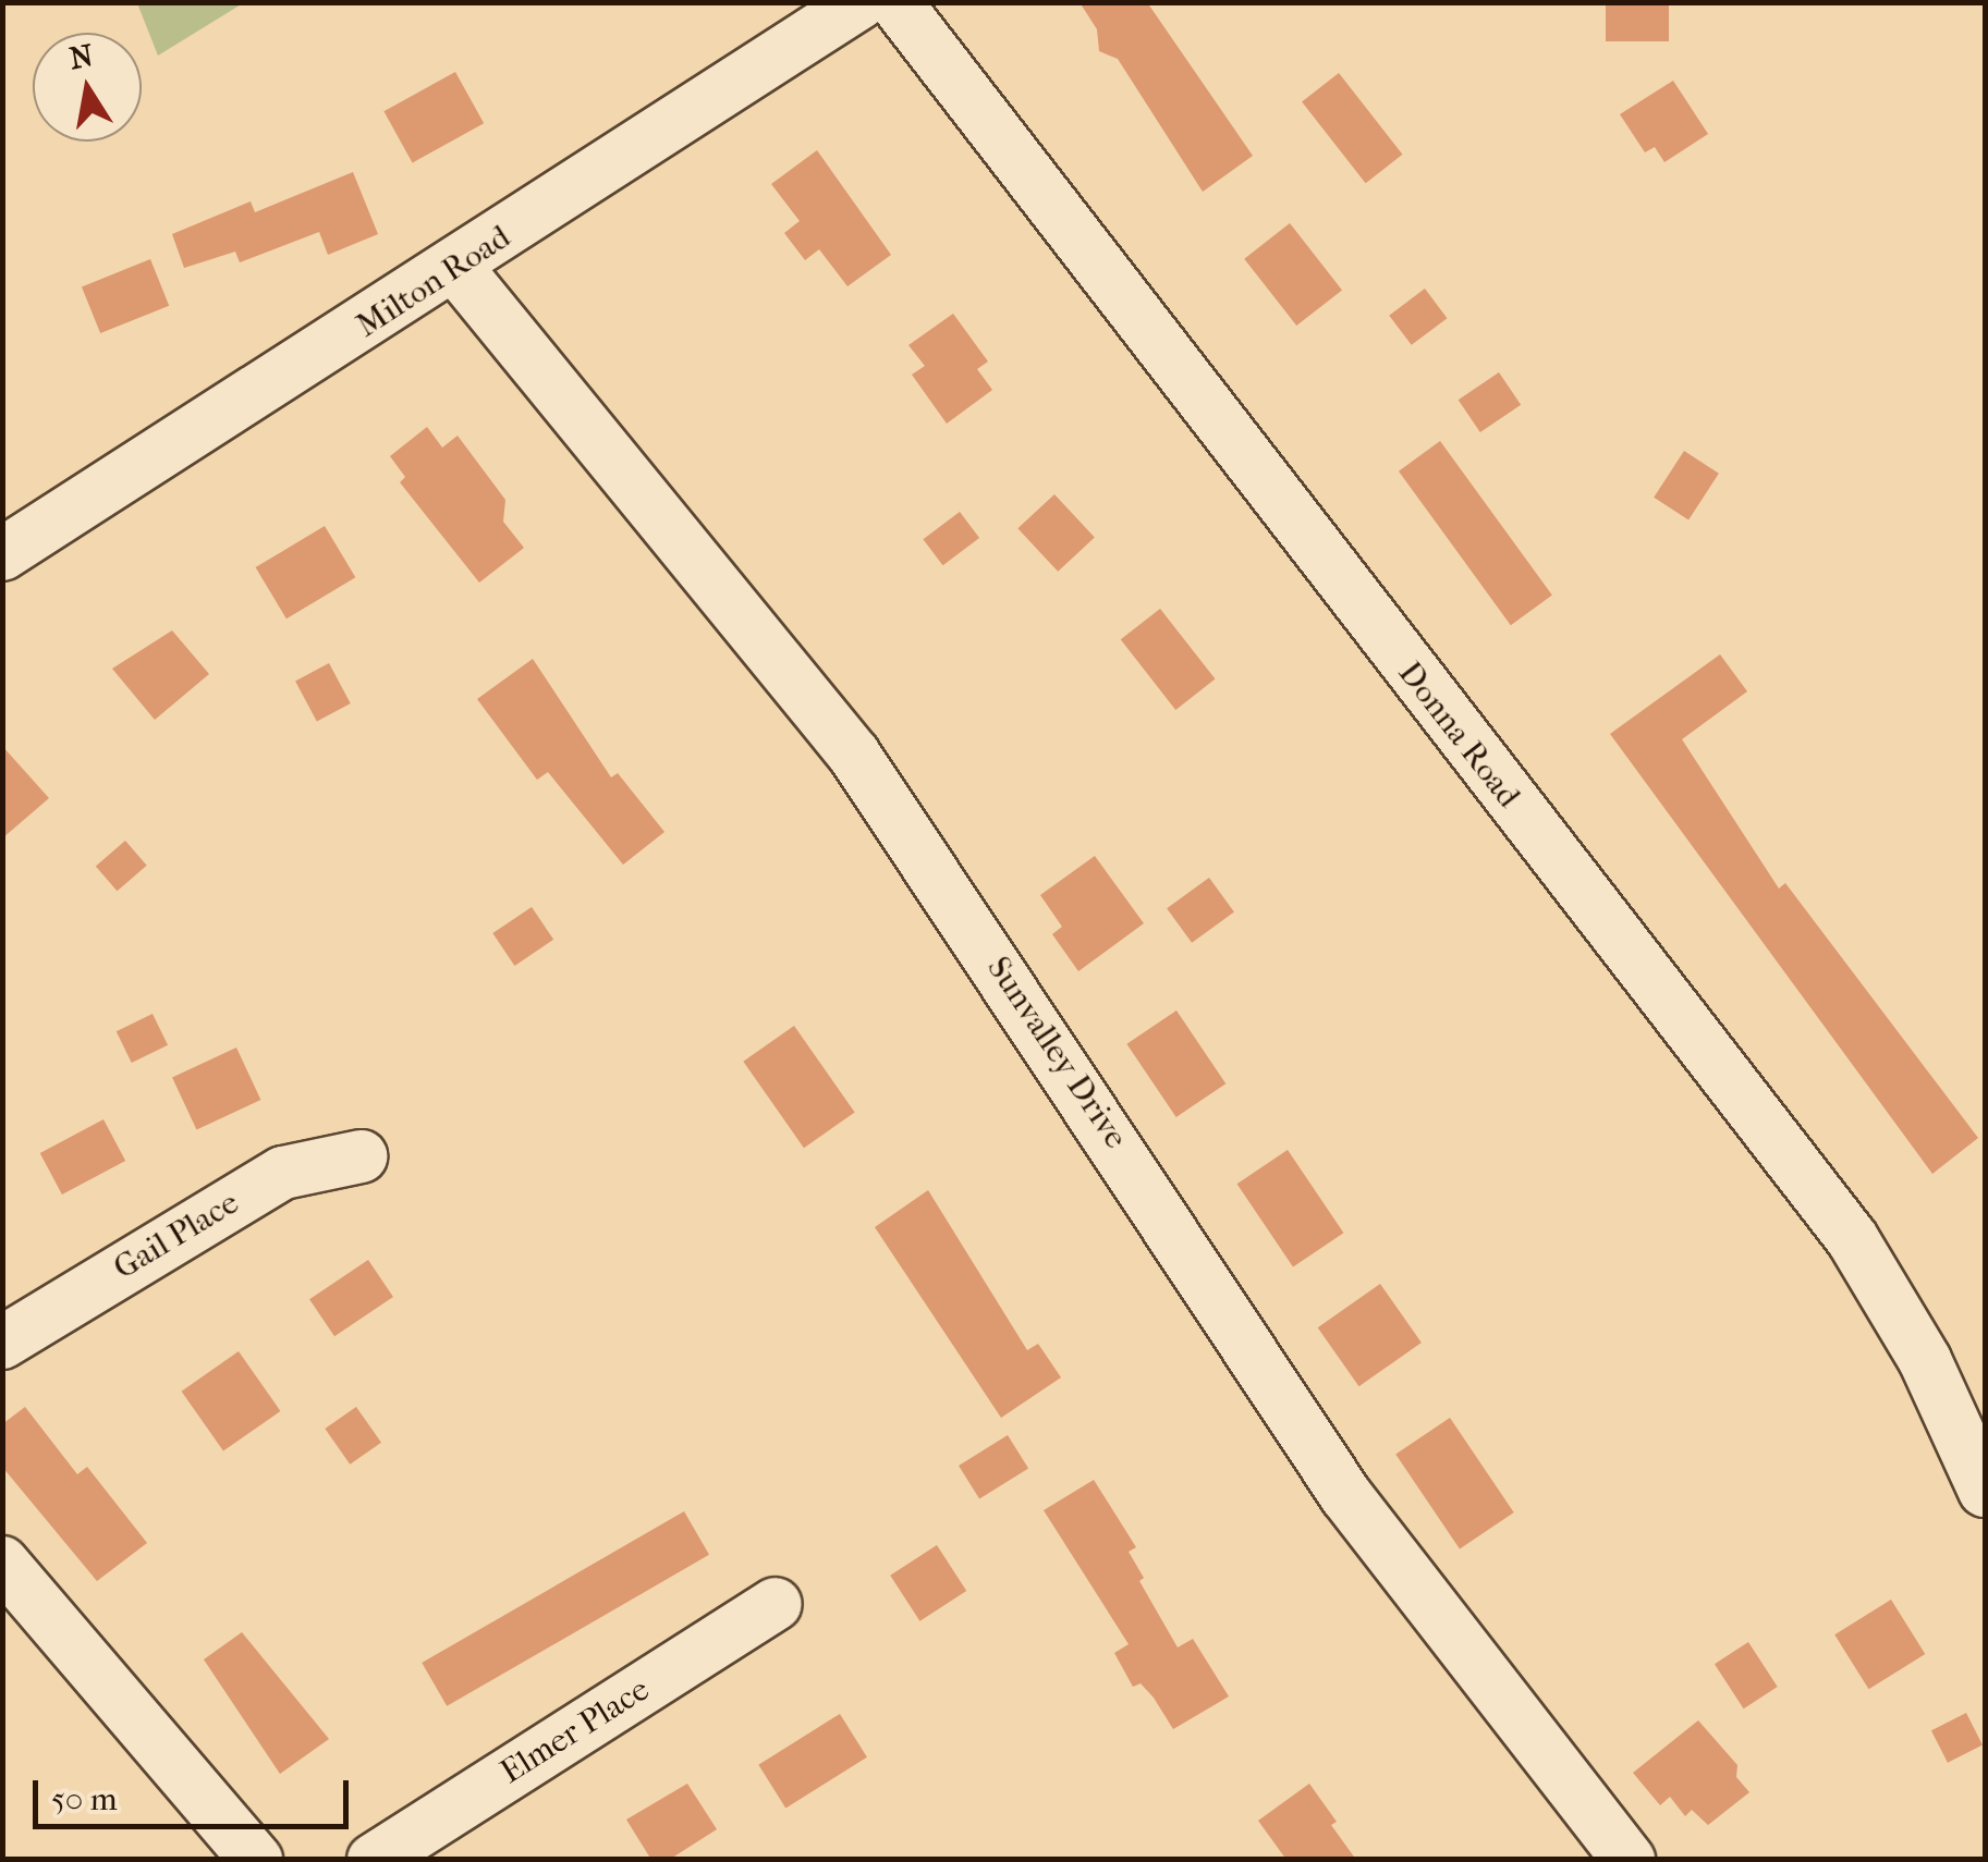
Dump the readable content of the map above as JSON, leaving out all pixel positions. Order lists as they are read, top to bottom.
{
  "streets": {
    "street": [
      "Milton Road",
      "Donna Road",
      "Sunvalley Drive",
      "Gail Place",
      "Elmer Place"
    ]
  },
  "crossings": [
    ["Milton Road", "Sunvalley Drive"]
  ],
  "scale_bar": "50 m",
  "north": "top"
}
